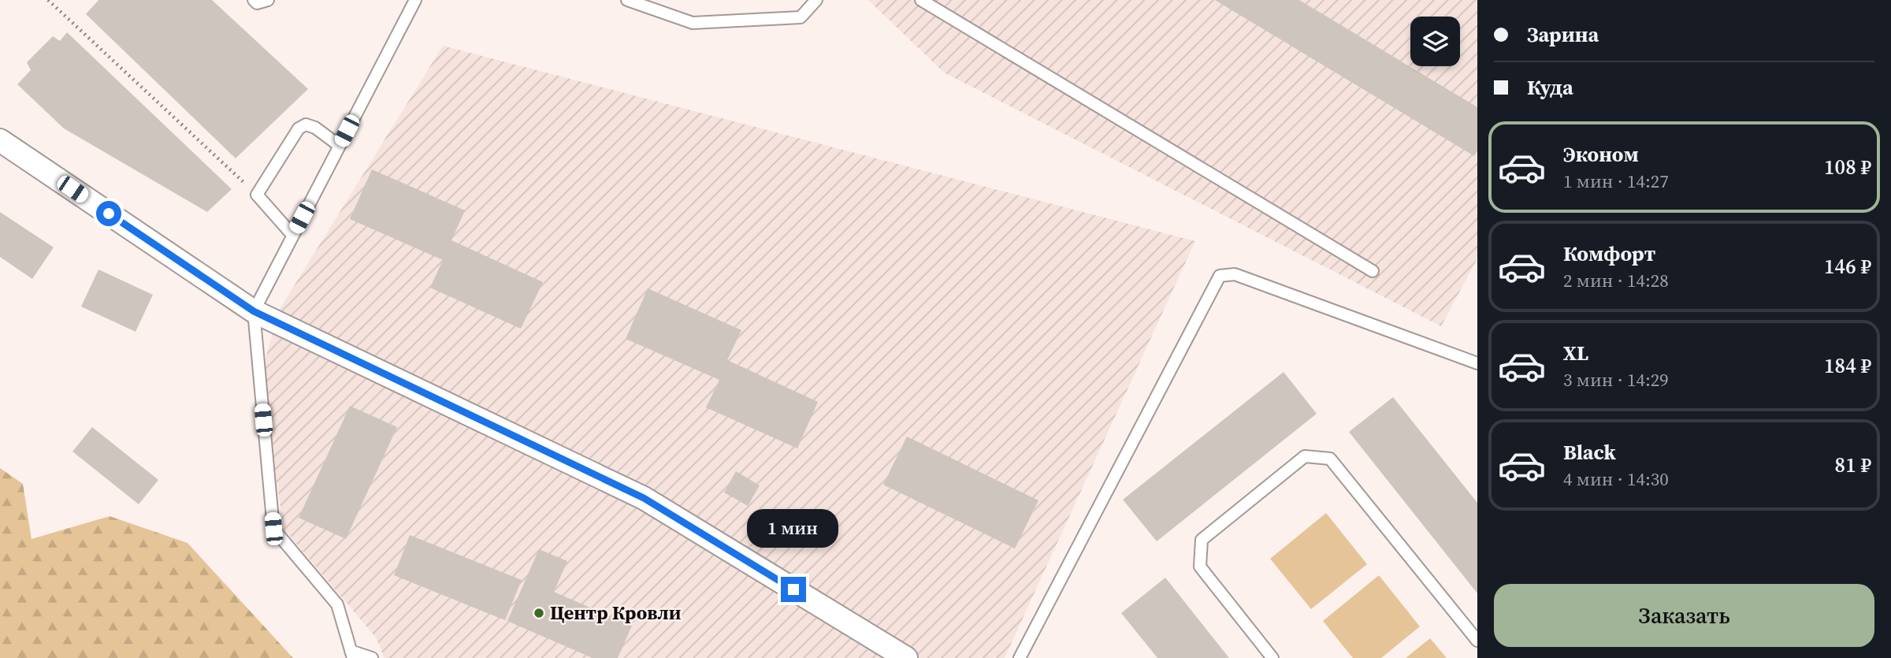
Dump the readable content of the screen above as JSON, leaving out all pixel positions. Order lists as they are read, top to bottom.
{
  "places": ["Центр Кровли"],
  "page": {
    "banner": ["Зарина", "Куда"],
    "list": [
      {
        "name": "Эконом",
        "note": "1 мин · 14:27",
        "value": "108 ₽"
      },
      {
        "name": "Комфорт",
        "note": "2 мин · 14:28",
        "value": "146 ₽"
      },
      {
        "name": "XL",
        "note": "3 мин · 14:29",
        "value": "184 ₽"
      },
      {
        "name": "Black",
        "note": "4 мин · 14:30",
        "value": "81 ₽"
      }
    ],
    "bubble": "1 мин",
    "buttons": "Заказать"
  }
}
